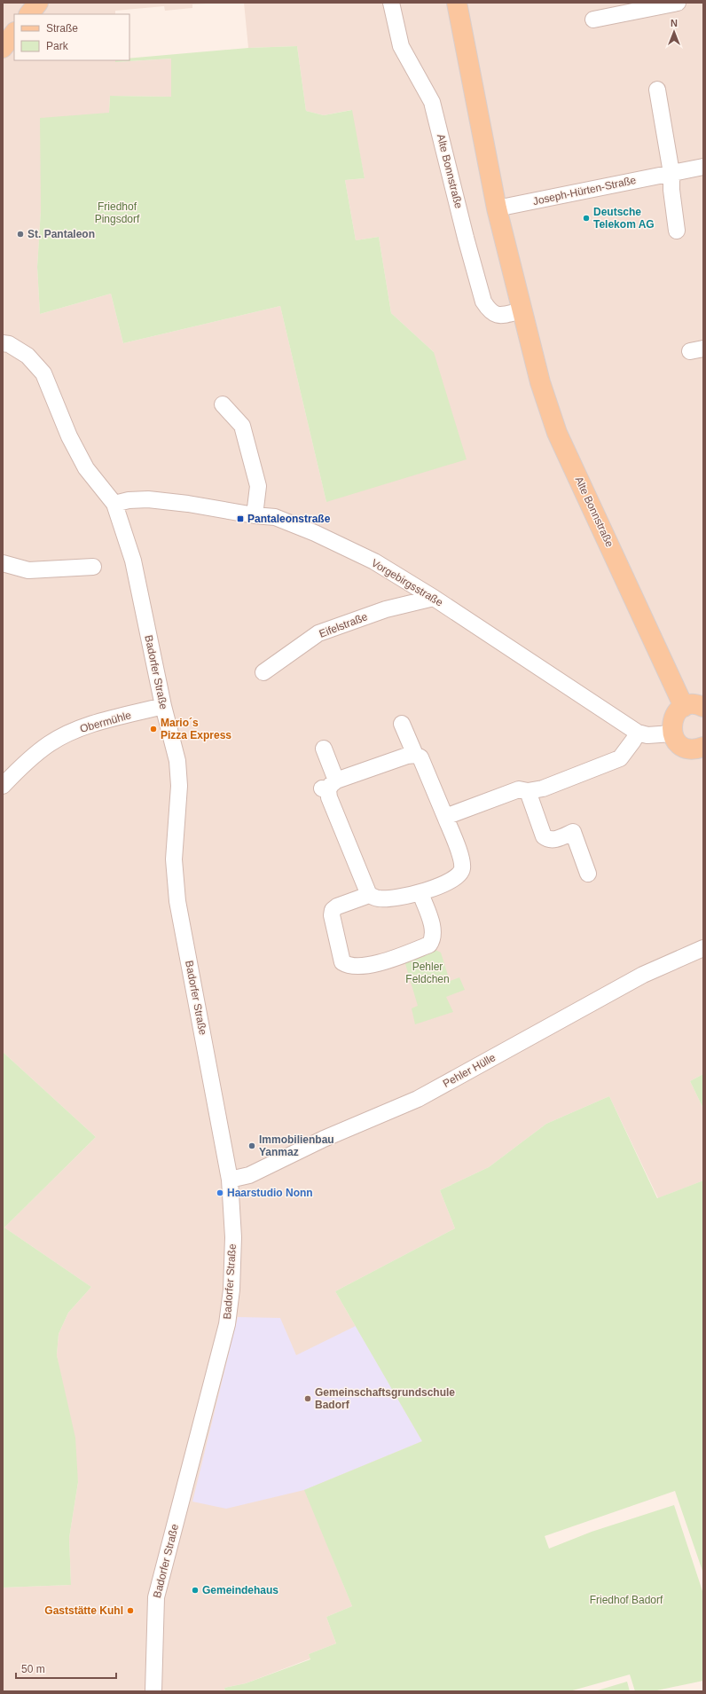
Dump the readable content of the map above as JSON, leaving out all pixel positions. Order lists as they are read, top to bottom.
{
  "streets": {
    "main road": ["Alte Bonnstraße"],
    "street": [
      "Joseph-Hürten-Straße",
      "Vorgebirgsstraße",
      "Eifelstraße",
      "Badorfer Straße",
      "Obermühle",
      "Pehler Hülle"
    ]
  },
  "crossings": [
    ["Alte Bonnstraße", "Joseph-Hürten-Straße"],
    ["Vorgebirgsstraße", "Eifelstraße"],
    ["Vorgebirgsstraße", "Badorfer Straße"],
    ["Badorfer Straße", "Obermühle"],
    ["Badorfer Straße", "Pehler Hülle"]
  ],
  "parks": ["Friedhof Pingsdorf", "Pehler Feldchen", "Friedhof Badorf"],
  "places": {
    "other": [
      "Deutsche Telekom AG",
      "St. Pantaleon",
      "Mario´s Pizza Express",
      "Immobilienbau Yanmaz",
      "Haarstudio Nonn",
      "Gemeinschaftsgrundschule Badorf",
      "Gemeindehaus",
      "Gaststätte Kuhl"
    ],
    "transit": ["Pantaleonstraße"]
  },
  "legend": ["Straße", "Park"],
  "scale_bar": "50 m",
  "north": "top"
}
